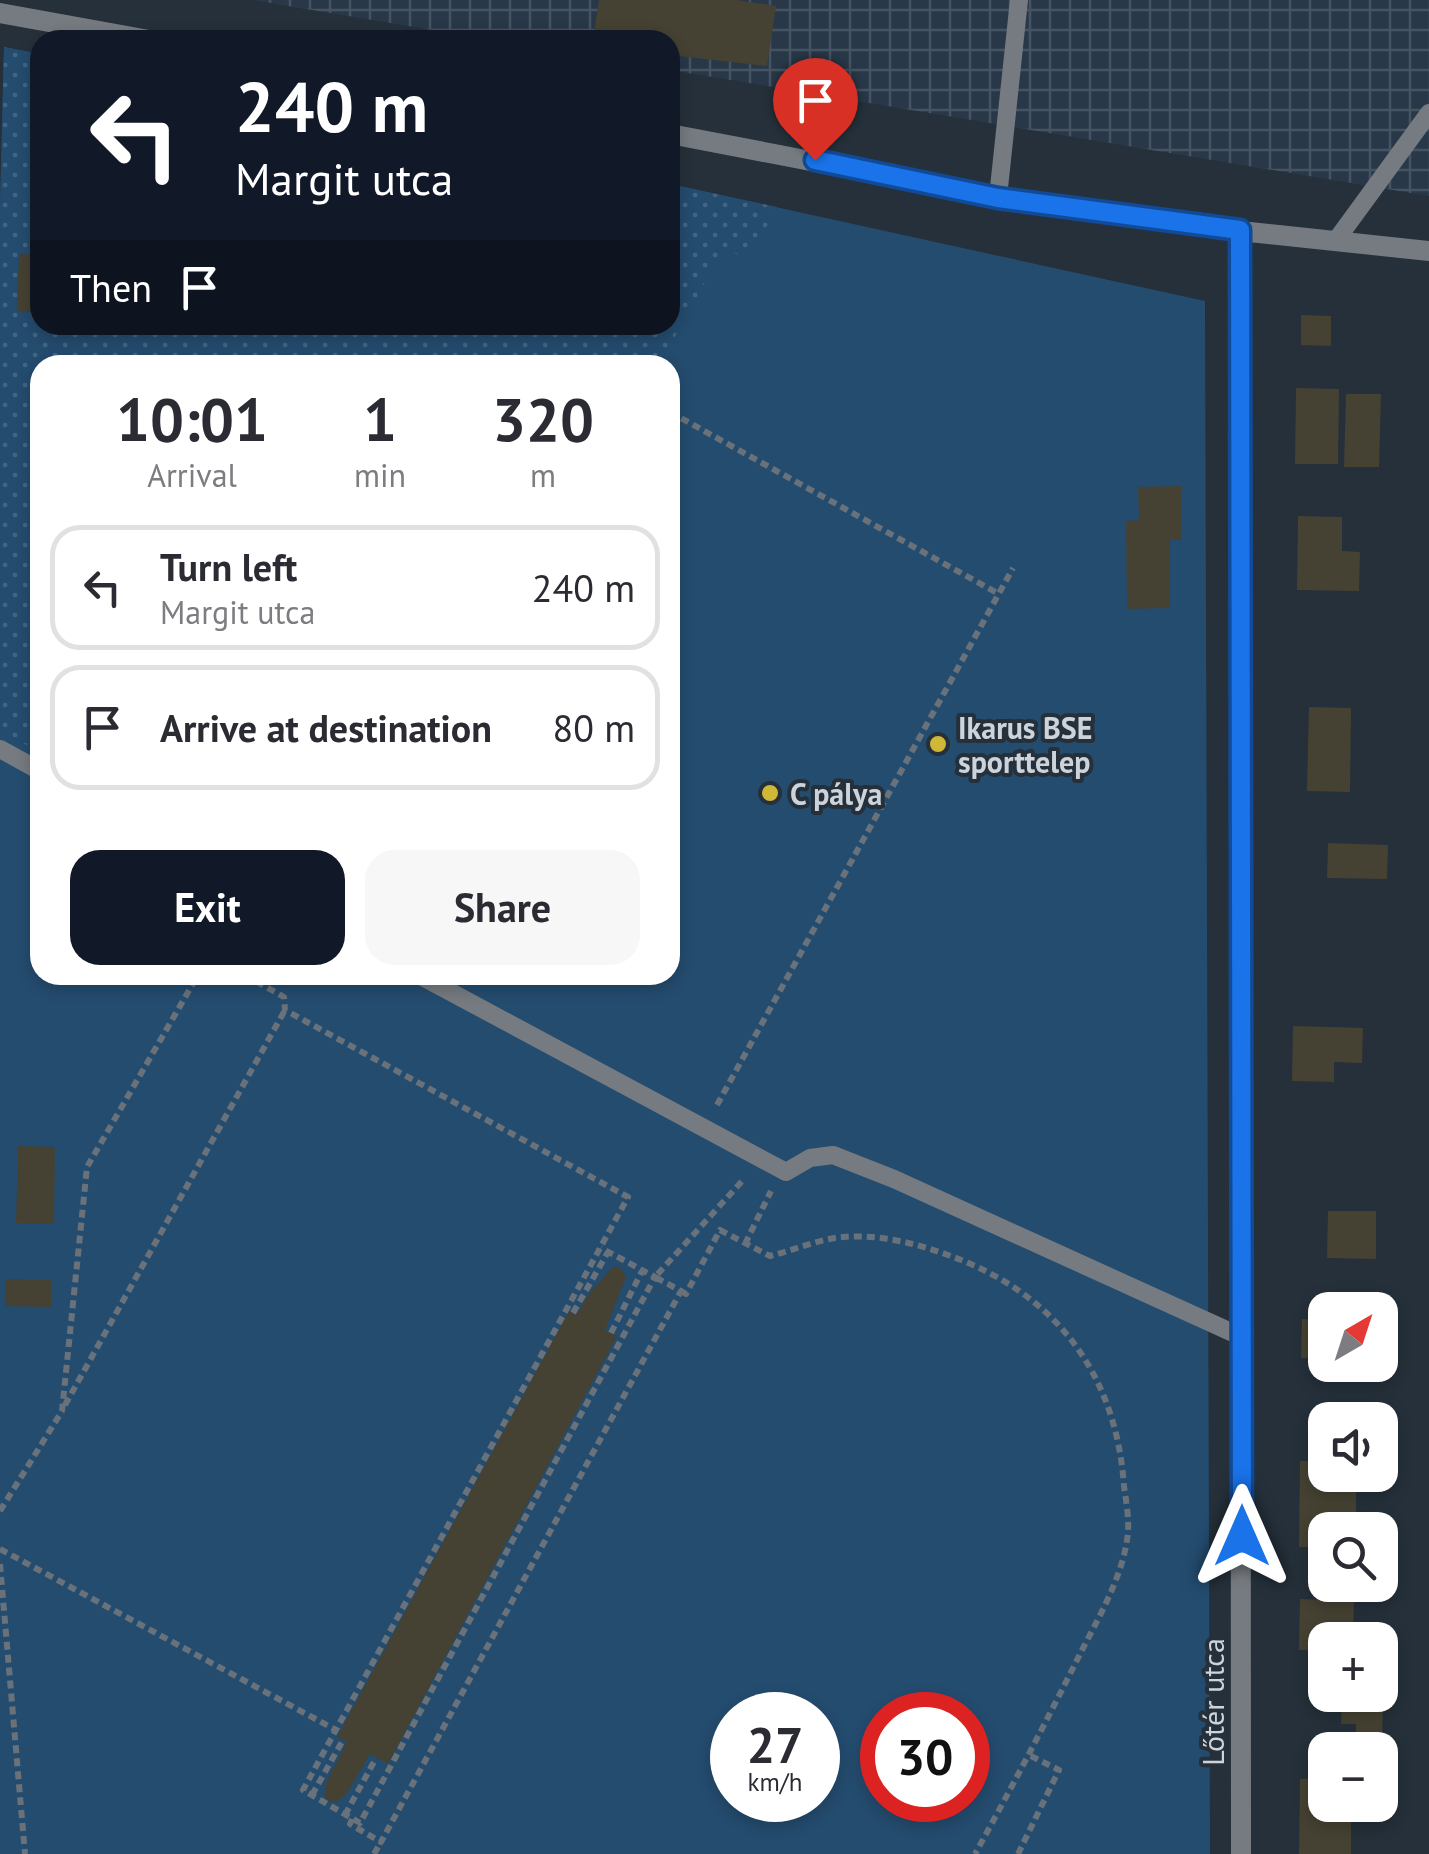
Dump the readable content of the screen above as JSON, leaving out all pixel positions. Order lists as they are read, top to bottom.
{
  "streets": {
    "street": ["Lőtér utca"]
  },
  "places": ["Ikarus BSE sporttelep", "C pálya"],
  "north": "top right",
  "page": {
    "turn": ["240 m", "Margit utca"],
    "then": "Then",
    "eta": [
      "10:01",
      "Arrival",
      "1",
      "min",
      "320",
      "m"
    ],
    "list": [
      {
        "name": "Turn left",
        "note": "Margit utca",
        "value": "240 m"
      },
      {
        "name": "Arrive at destination",
        "value": "80 m"
      }
    ],
    "buttons": ["Exit", "Share"],
    "map_buttons": ["+", "−"],
    "speed": "27 km/h",
    "limit": "30"
  }
}
